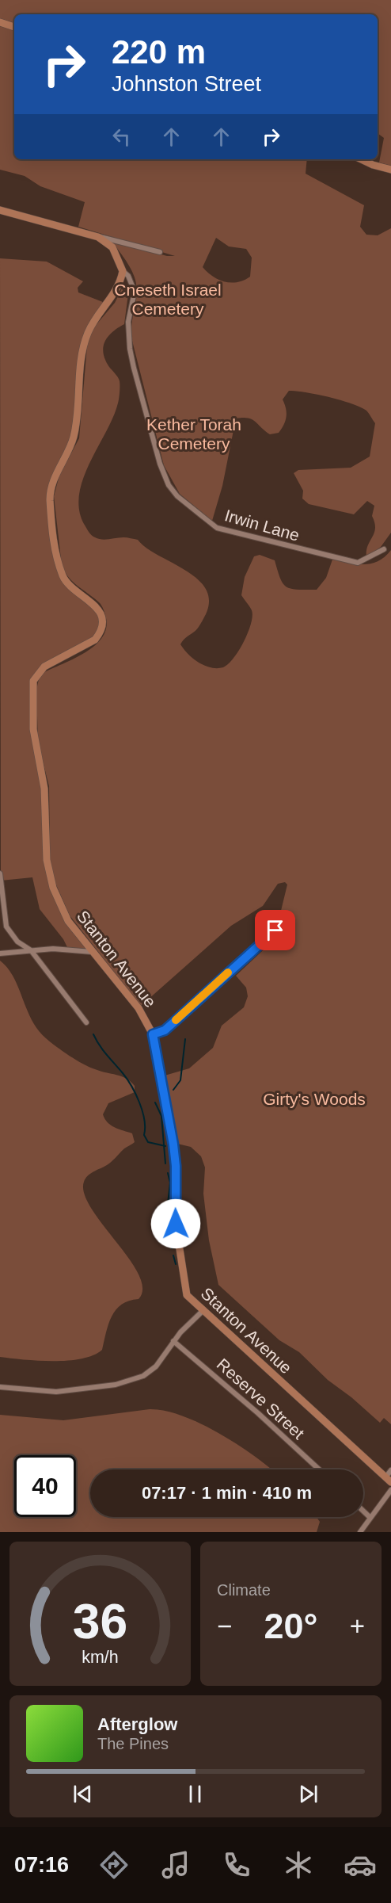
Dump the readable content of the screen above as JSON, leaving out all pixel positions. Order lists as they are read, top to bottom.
{
  "streets": {
    "street": ["Irwin Lane", "Stanton Avenue", "Reserve Street"]
  },
  "crossings": [
    ["Irwin Lane", "Stanton Avenue"]
  ],
  "parks": ["Cneseth Israel Cemetery", "Kether Torah Cemetery", "Girty's Woods"],
  "page": {
    "turn": ["220 m", "Johnston Street"],
    "limit": "40",
    "trip": "07:17 · 1 min · 410 m",
    "tile": "Climate",
    "heat": ["−", "20°", "+"],
    "song": ["Afterglow", "The Pines"],
    "tabs": "07:16",
    "gauge": ["36", "km/h"]
  }
}
